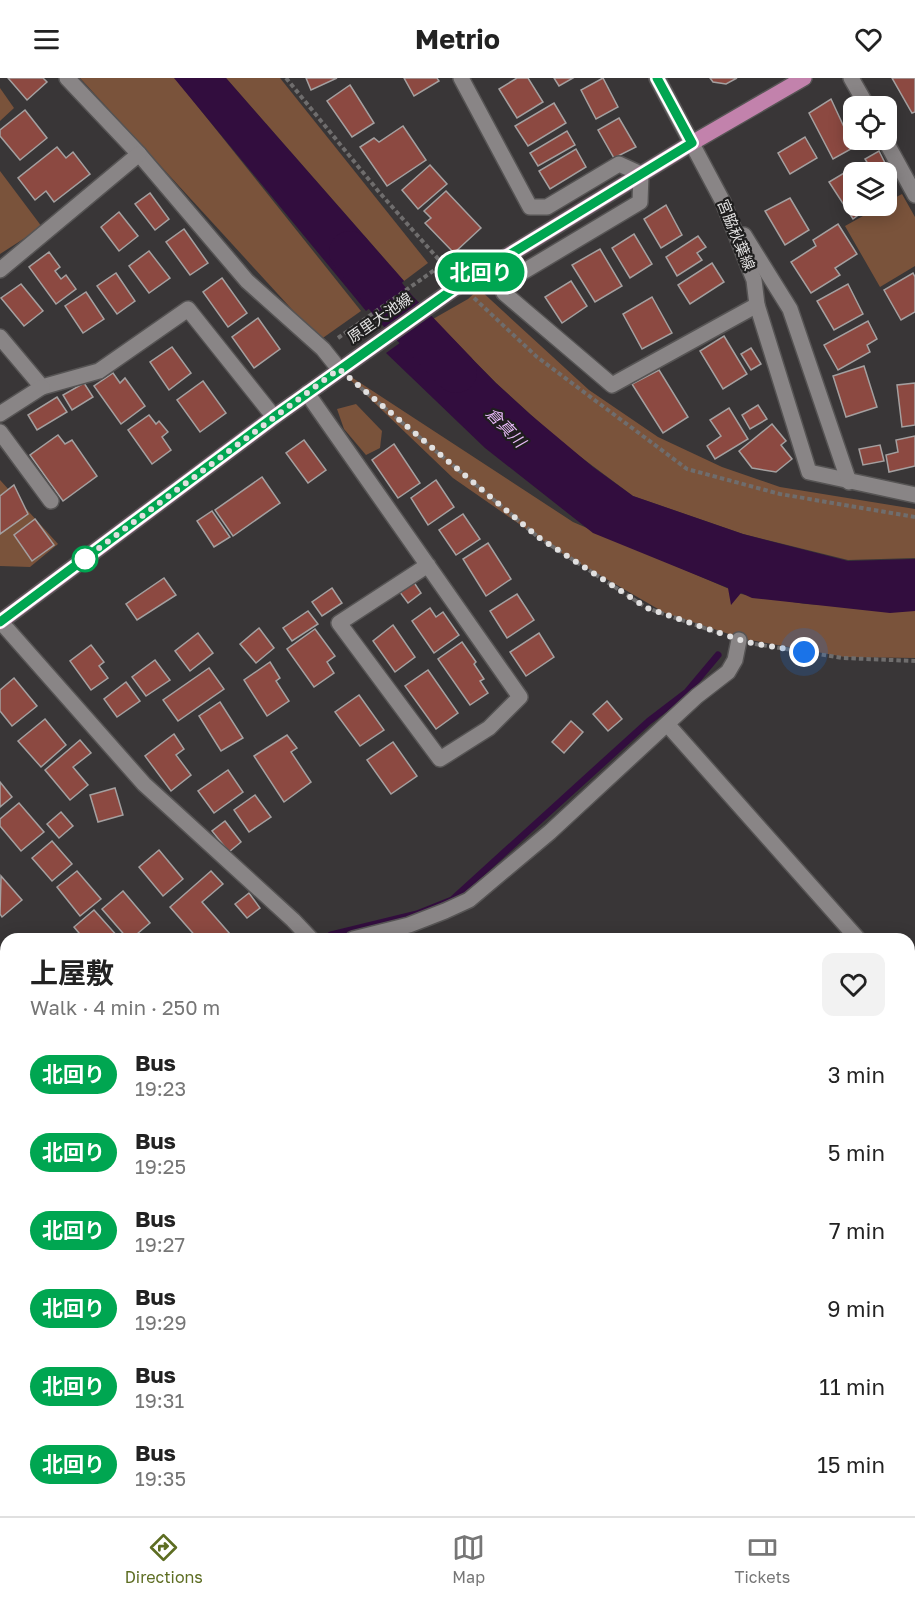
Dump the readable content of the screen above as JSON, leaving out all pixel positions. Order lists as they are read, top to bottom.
{
  "streets": {
    "main road": ["原里大池線"],
    "street": ["宮脇秋葉線"]
  },
  "crossings": [
    ["宮脇秋葉線", "原里大池線"]
  ],
  "water": ["倉真川"],
  "lines": ["bus line 北回り"],
  "page": {
    "header": "Metrio",
    "on_map": "北回り",
    "heading": ["上屋敷", "Walk · 4 min · 250 m"],
    "list": [
      {
        "mark": "北回り",
        "name": "Bus",
        "note": "19:23",
        "value": "3 min"
      },
      {
        "mark": "北回り",
        "name": "Bus",
        "note": "19:25",
        "value": "5 min"
      },
      {
        "mark": "北回り",
        "name": "Bus",
        "note": "19:27",
        "value": "7 min"
      },
      {
        "mark": "北回り",
        "name": "Bus",
        "note": "19:29",
        "value": "9 min"
      },
      {
        "mark": "北回り",
        "name": "Bus",
        "note": "19:31",
        "value": "11 min"
      },
      {
        "mark": "北回り",
        "name": "Bus",
        "note": "19:35",
        "value": "15 min"
      }
    ],
    "tabs": ["Directions", "Map", "Tickets"]
  }
}
